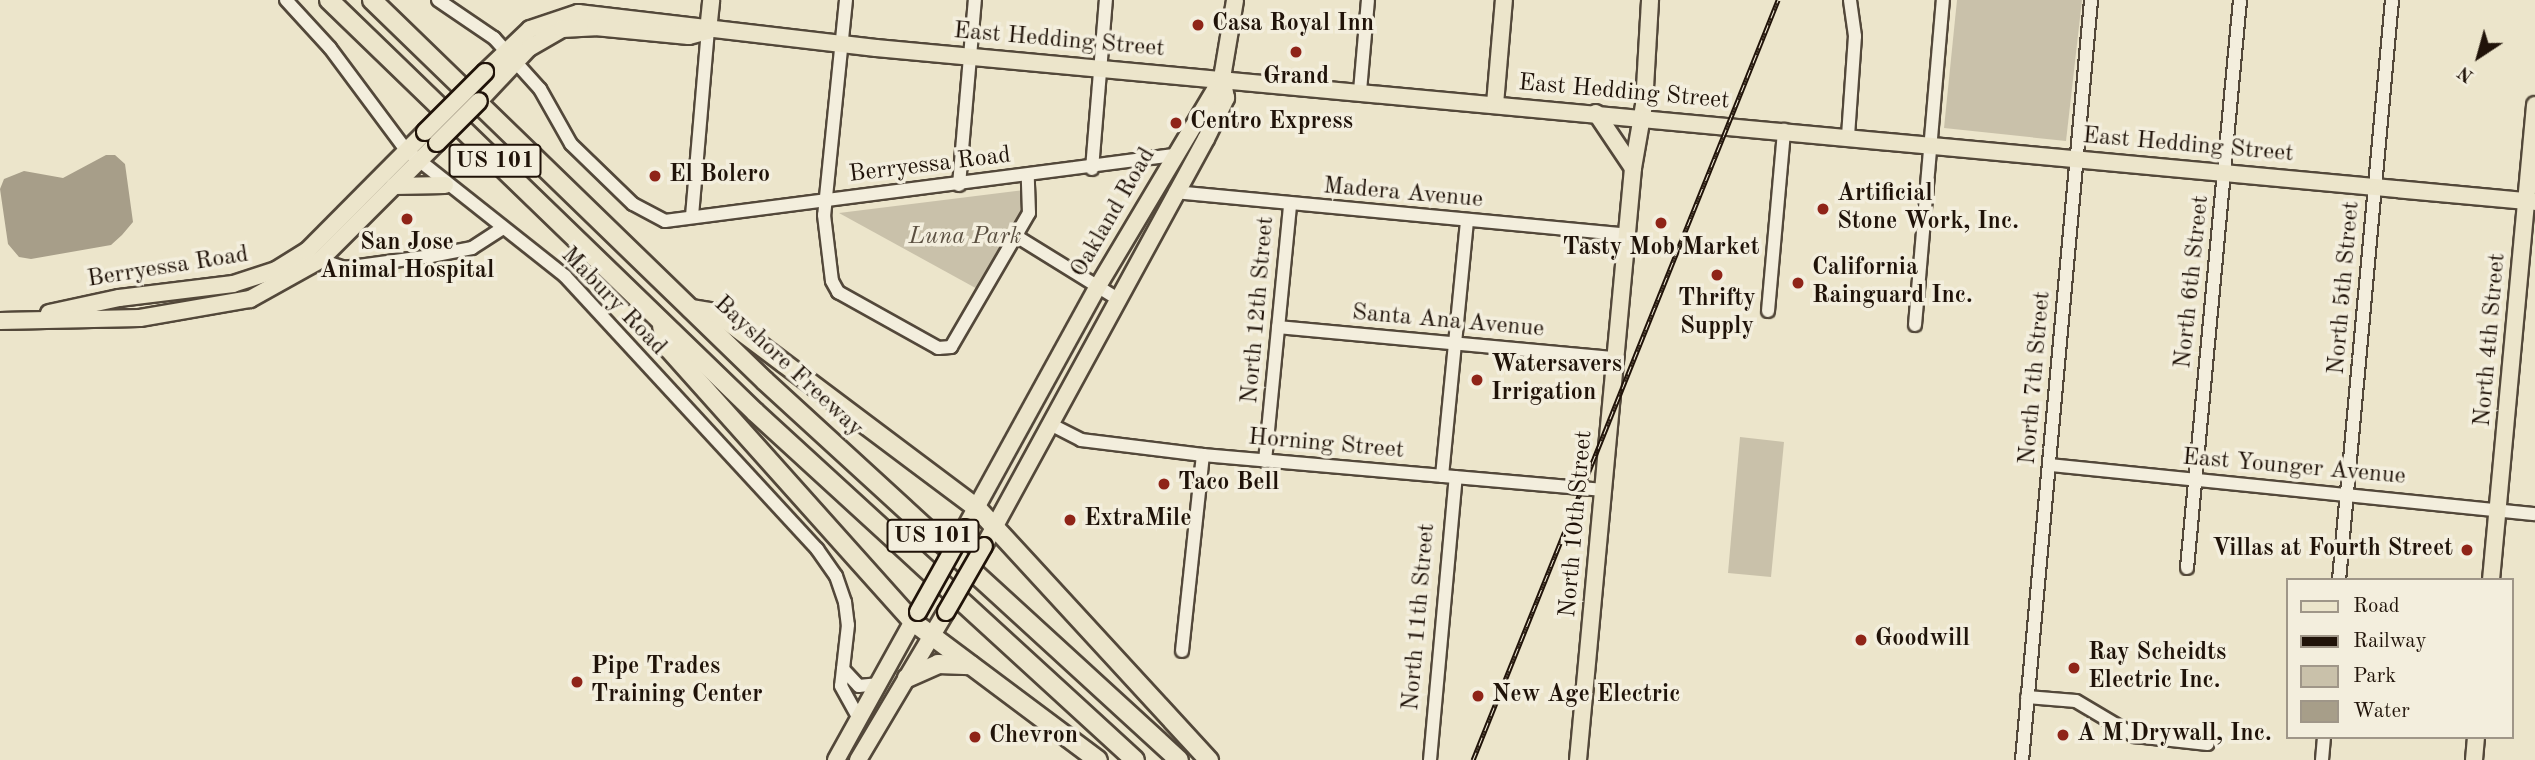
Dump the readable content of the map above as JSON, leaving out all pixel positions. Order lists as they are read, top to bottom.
{
  "streets": {
    "highway": ["US 101", "Bayshore Freeway"],
    "main road": [
      "East Hedding Street",
      "Berryessa Road",
      "Oakland Road",
      "North 4th Street",
      "North 10th Street"
    ],
    "street": [
      "Madera Avenue",
      "North 6th Street",
      "North 5th Street",
      "Mabury Road",
      "North 12th Street",
      "Santa Ana Avenue",
      "North 7th Street",
      "Horning Street",
      "East Younger Avenue",
      "North 11th Street"
    ]
  },
  "crossings": [
    ["East Hedding Street", "Berryessa Road"],
    ["East Hedding Street", "Oakland Road"],
    ["East Hedding Street", "North 6th Street"],
    ["East Hedding Street", "North 5th Street"],
    ["East Hedding Street", "Mabury Road"],
    ["East Hedding Street", "North 4th Street"],
    ["East Hedding Street", "North 7th Street"],
    ["East Hedding Street", "North 10th Street"],
    ["Berryessa Road", "Oakland Road"],
    ["Berryessa Road", "Mabury Road"],
    ["Madera Avenue", "Oakland Road"],
    ["Madera Avenue", "North 12th Street"],
    ["Madera Avenue", "North 10th Street"],
    ["Madera Avenue", "North 11th Street"],
    ["Oakland Road", "Mabury Road"],
    ["Oakland Road", "Horning Street"],
    ["North 6th Street", "East Younger Avenue"],
    ["North 5th Street", "East Younger Avenue"],
    ["North 12th Street", "Santa Ana Avenue"],
    ["North 12th Street", "Horning Street"],
    ["Santa Ana Avenue", "North 10th Street"],
    ["Santa Ana Avenue", "North 11th Street"],
    ["North 4th Street", "East Younger Avenue"],
    ["North 7th Street", "East Younger Avenue"],
    ["Horning Street", "North 10th Street"],
    ["Horning Street", "North 11th Street"]
  ],
  "parks": ["Luna Park"],
  "places": [
    "Casa Royal Inn",
    "Grand",
    "Centro Express",
    "El Bolero",
    "Artificial Stone Work, Inc.",
    "San Jose Animal Hospital",
    "Tasty Mob Market",
    "Thrifty Supply",
    "California Rainguard Inc.",
    "Watersavers Irrigation",
    "Taco Bell",
    "ExtraMile",
    "Villas at Fourth Street",
    "Goodwill",
    "Ray Scheidts Electric Inc.",
    "Pipe Trades Training Center",
    "New Age Electric",
    "A M Drywall, Inc.",
    "Chevron"
  ],
  "legend": [
    "Road",
    "Railway",
    "Park",
    "Water"
  ],
  "north": "bottom left"
}
